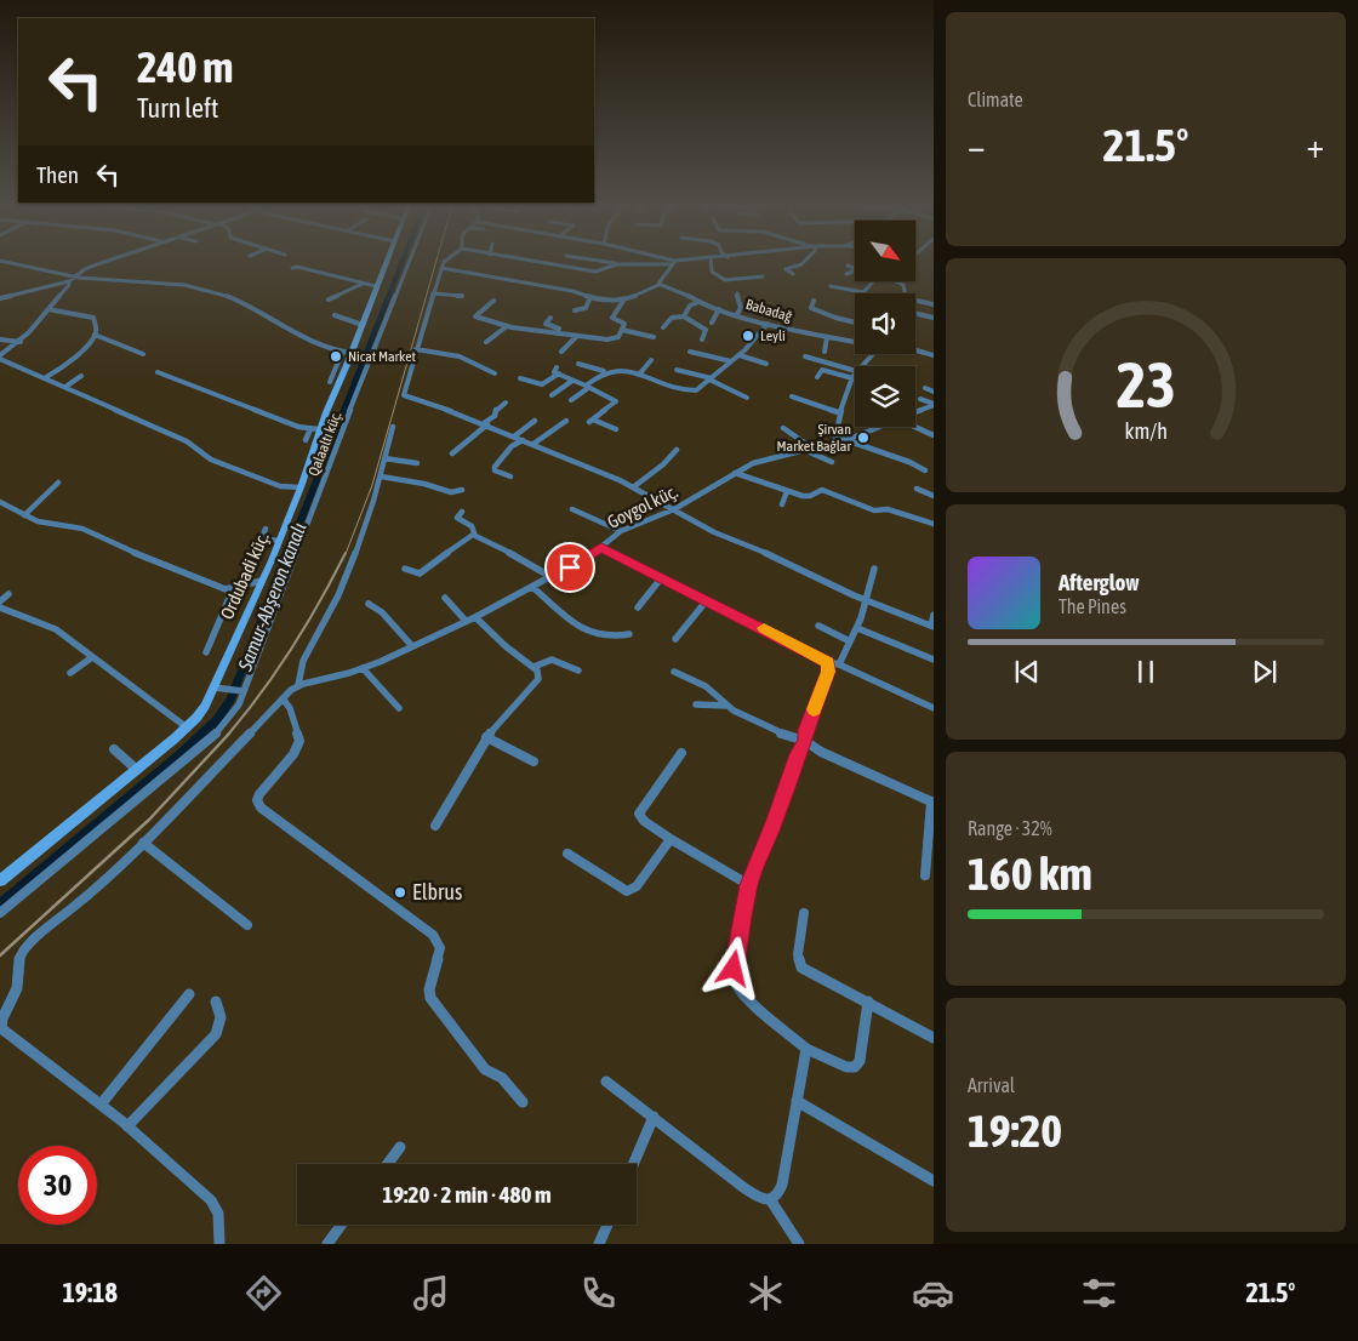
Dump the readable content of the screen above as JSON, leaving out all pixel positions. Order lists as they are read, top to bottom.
{
  "streets": {
    "street": [
      "Babadağ",
      "Qalaaltı küç.",
      "Goygol küç.",
      "Ordubadi küç."
    ]
  },
  "water": ["Samur-Abşeron kanalı"],
  "places": [
    "Leyli",
    "Nicat Market",
    "Şirvan Market Bağlar",
    "Elbrus"
  ],
  "north": "bottom right",
  "page": {
    "tile": [
      "Climate",
      ["Range · 32%", "160 km"],
      ["Arrival", "19:20"]
    ],
    "turn": ["240 m", "Turn left"],
    "heat": ["−", "21.5°", "+"],
    "then": "Then",
    "song": ["Afterglow", "The Pines"],
    "limit": "30",
    "trip": "19:20 · 2 min · 480 m",
    "tabs": ["19:18", "21.5°"],
    "gauge": ["23", "km/h"]
  }
}
